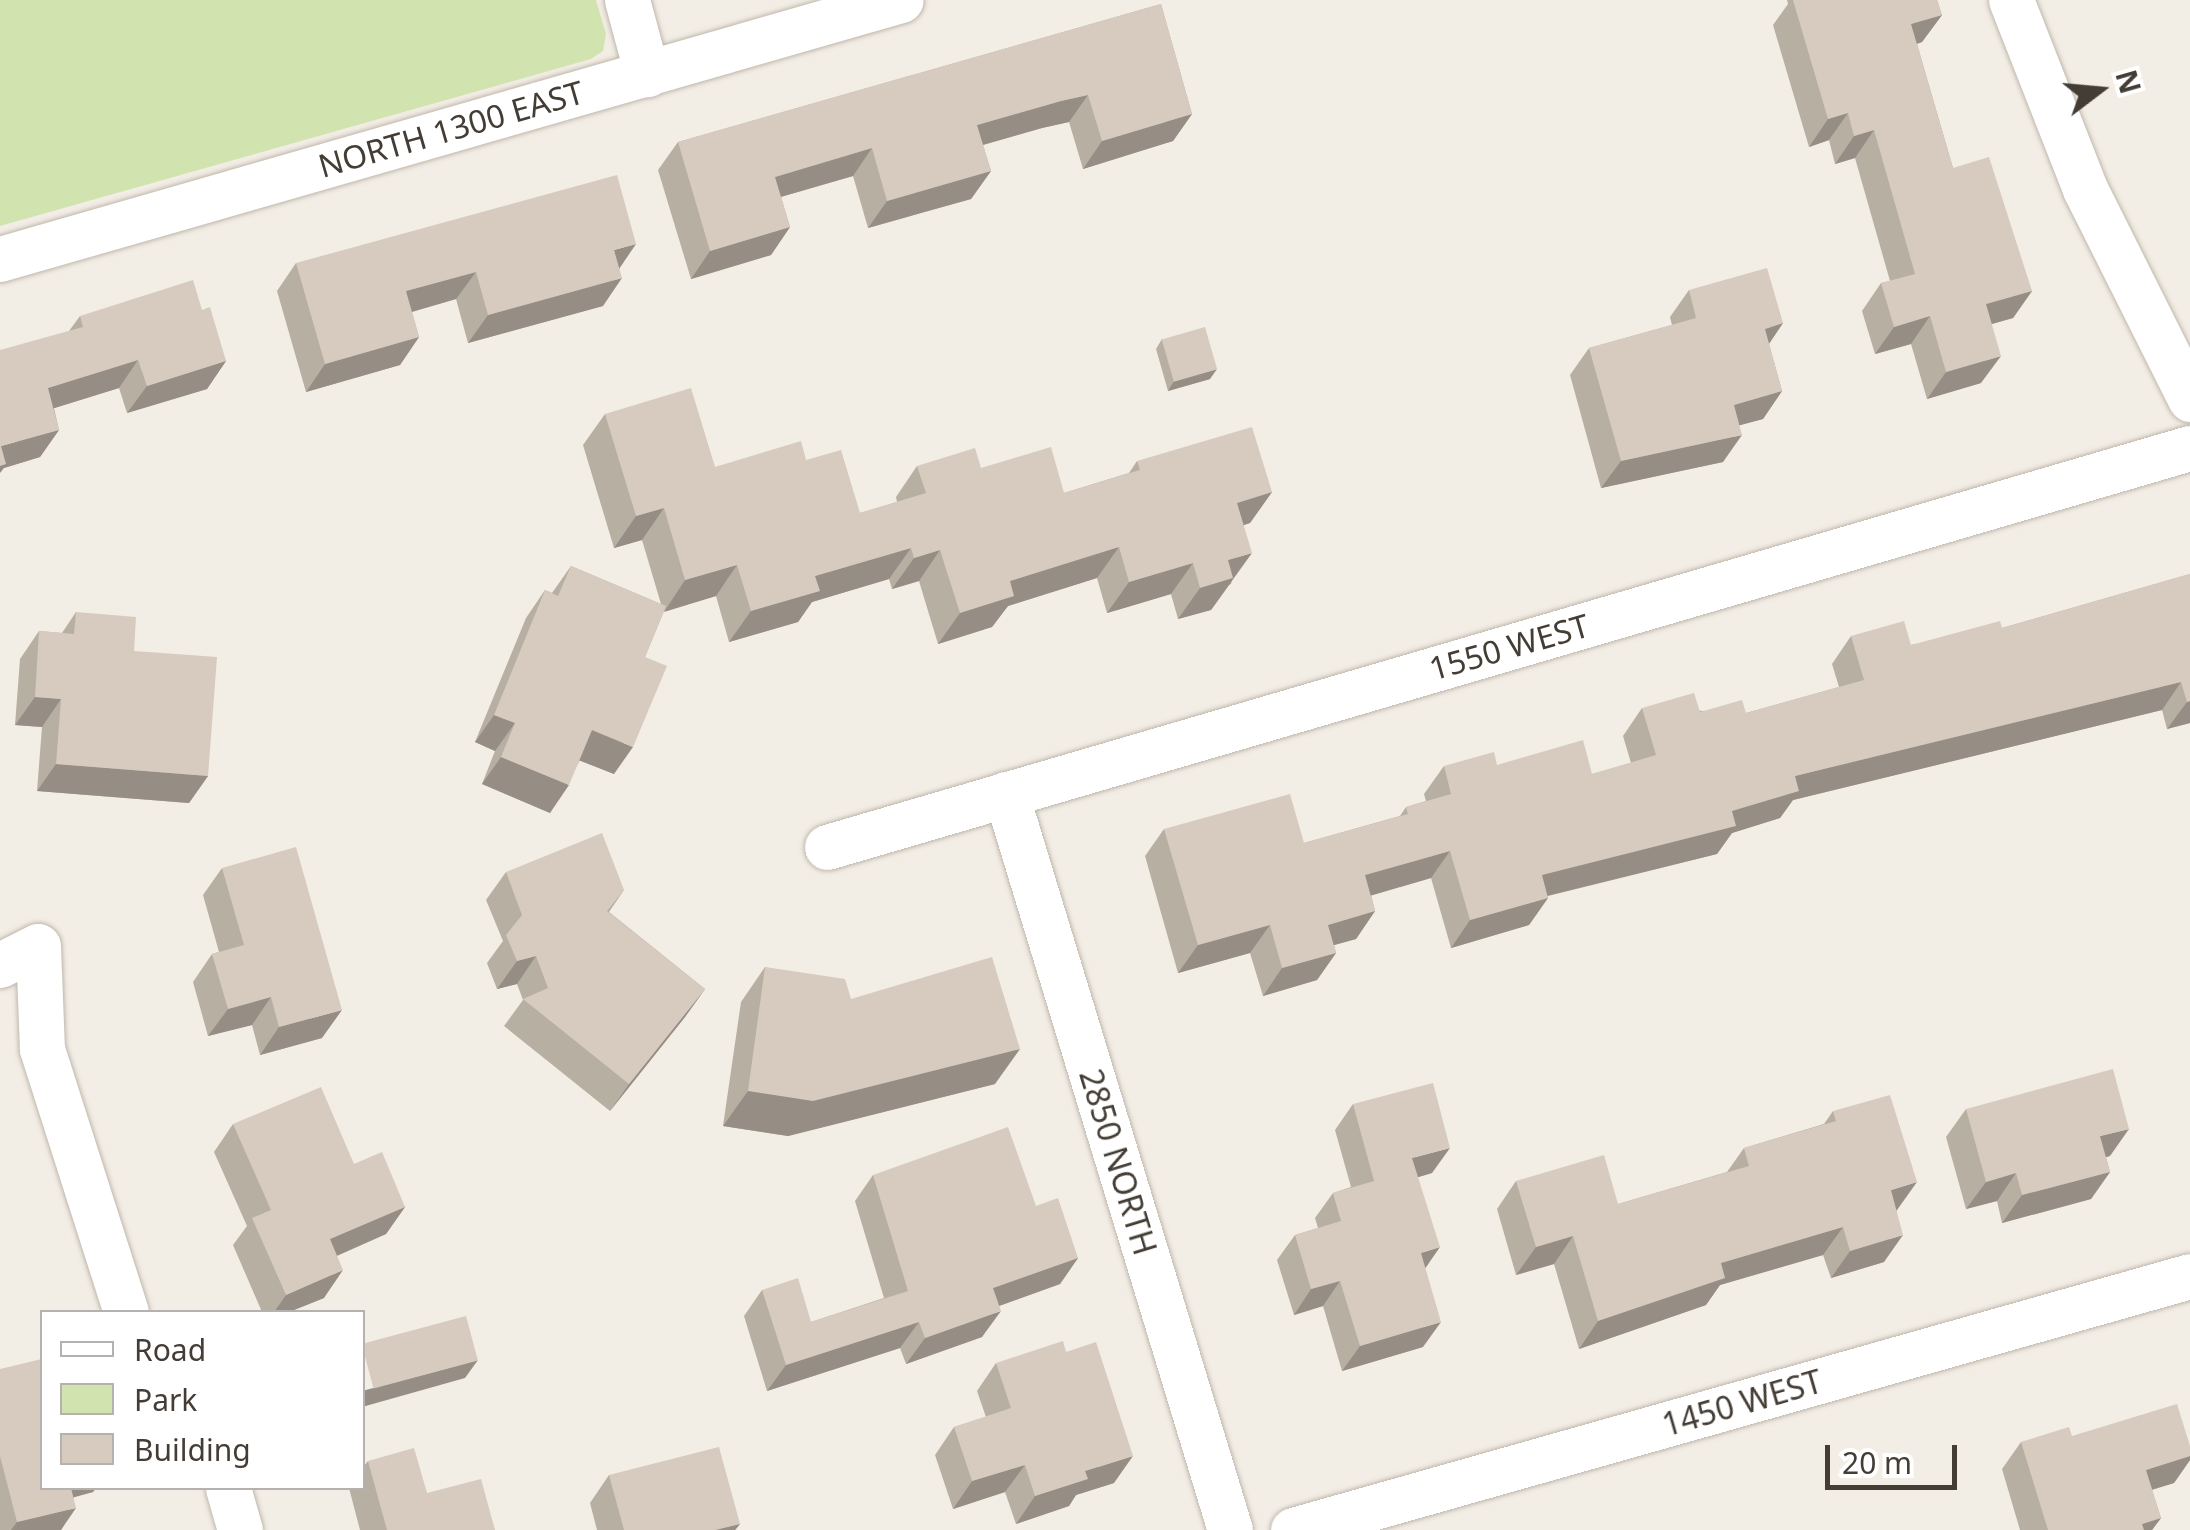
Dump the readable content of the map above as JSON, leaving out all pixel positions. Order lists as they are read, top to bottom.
{
  "streets": {
    "street": [
      "NORTH 1300 EAST",
      "1550 WEST",
      "2850 NORTH",
      "1450 WEST"
    ]
  },
  "crossings": [
    ["1550 WEST", "2850 NORTH"]
  ],
  "legend": ["Road", "Park", "Building"],
  "scale_bar": "20 m",
  "north": "right"
}
